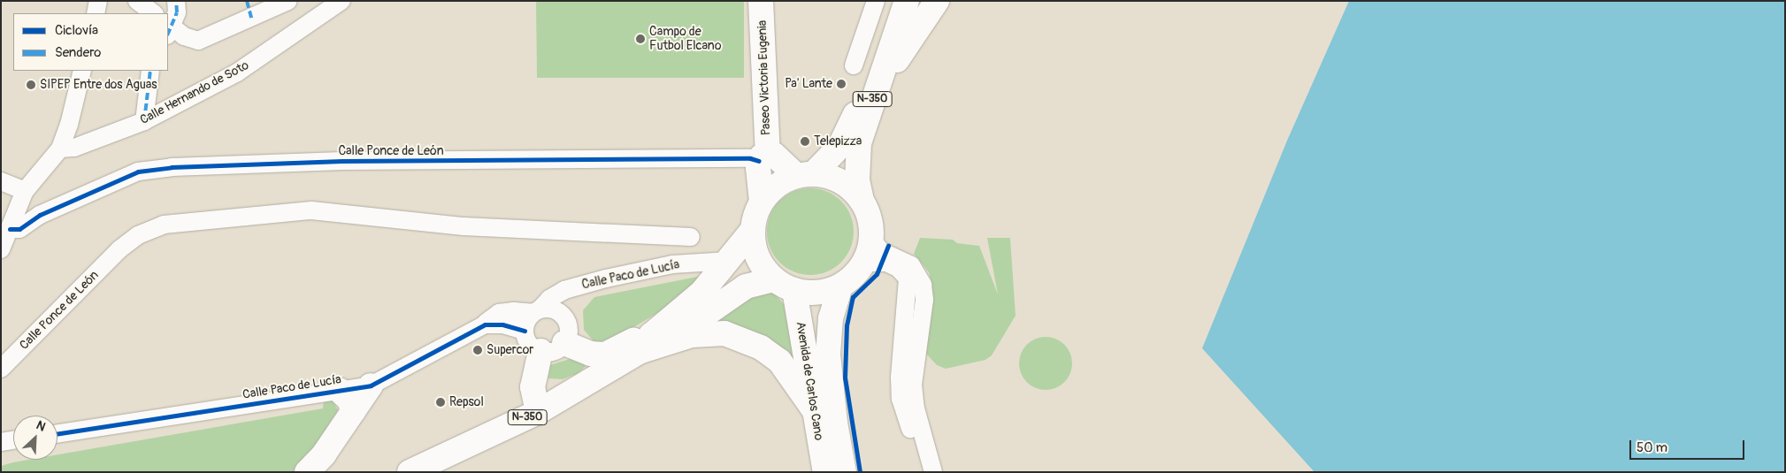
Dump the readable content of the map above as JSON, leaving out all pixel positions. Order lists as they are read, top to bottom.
{
  "streets": {
    "main road": ["Paseo Victoria Eugenia", "N-350", "Avenida de Carlos Cano"],
    "street": ["Calle Hernando de Soto", "Calle Ponce de León", "Calle Paco de Lucía"]
  },
  "crossings": [
    ["Paseo Victoria Eugenia", "N-350"],
    ["Paseo Victoria Eugenia", "Calle Ponce de León"],
    ["Paseo Victoria Eugenia", "Avenida de Carlos Cano"],
    ["N-350", "Calle Paco de Lucía"],
    ["N-350", "Avenida de Carlos Cano"]
  ],
  "places": [
    "Campo de Futbol Elcano",
    "Pa' Lante",
    "SIPEP Entre dos Aguas",
    "Telepizza",
    "Supercor",
    "Repsol"
  ],
  "legend": ["Ciclovía", "Sendero"],
  "scale_bar": "50 m",
  "north": "top right"
}
